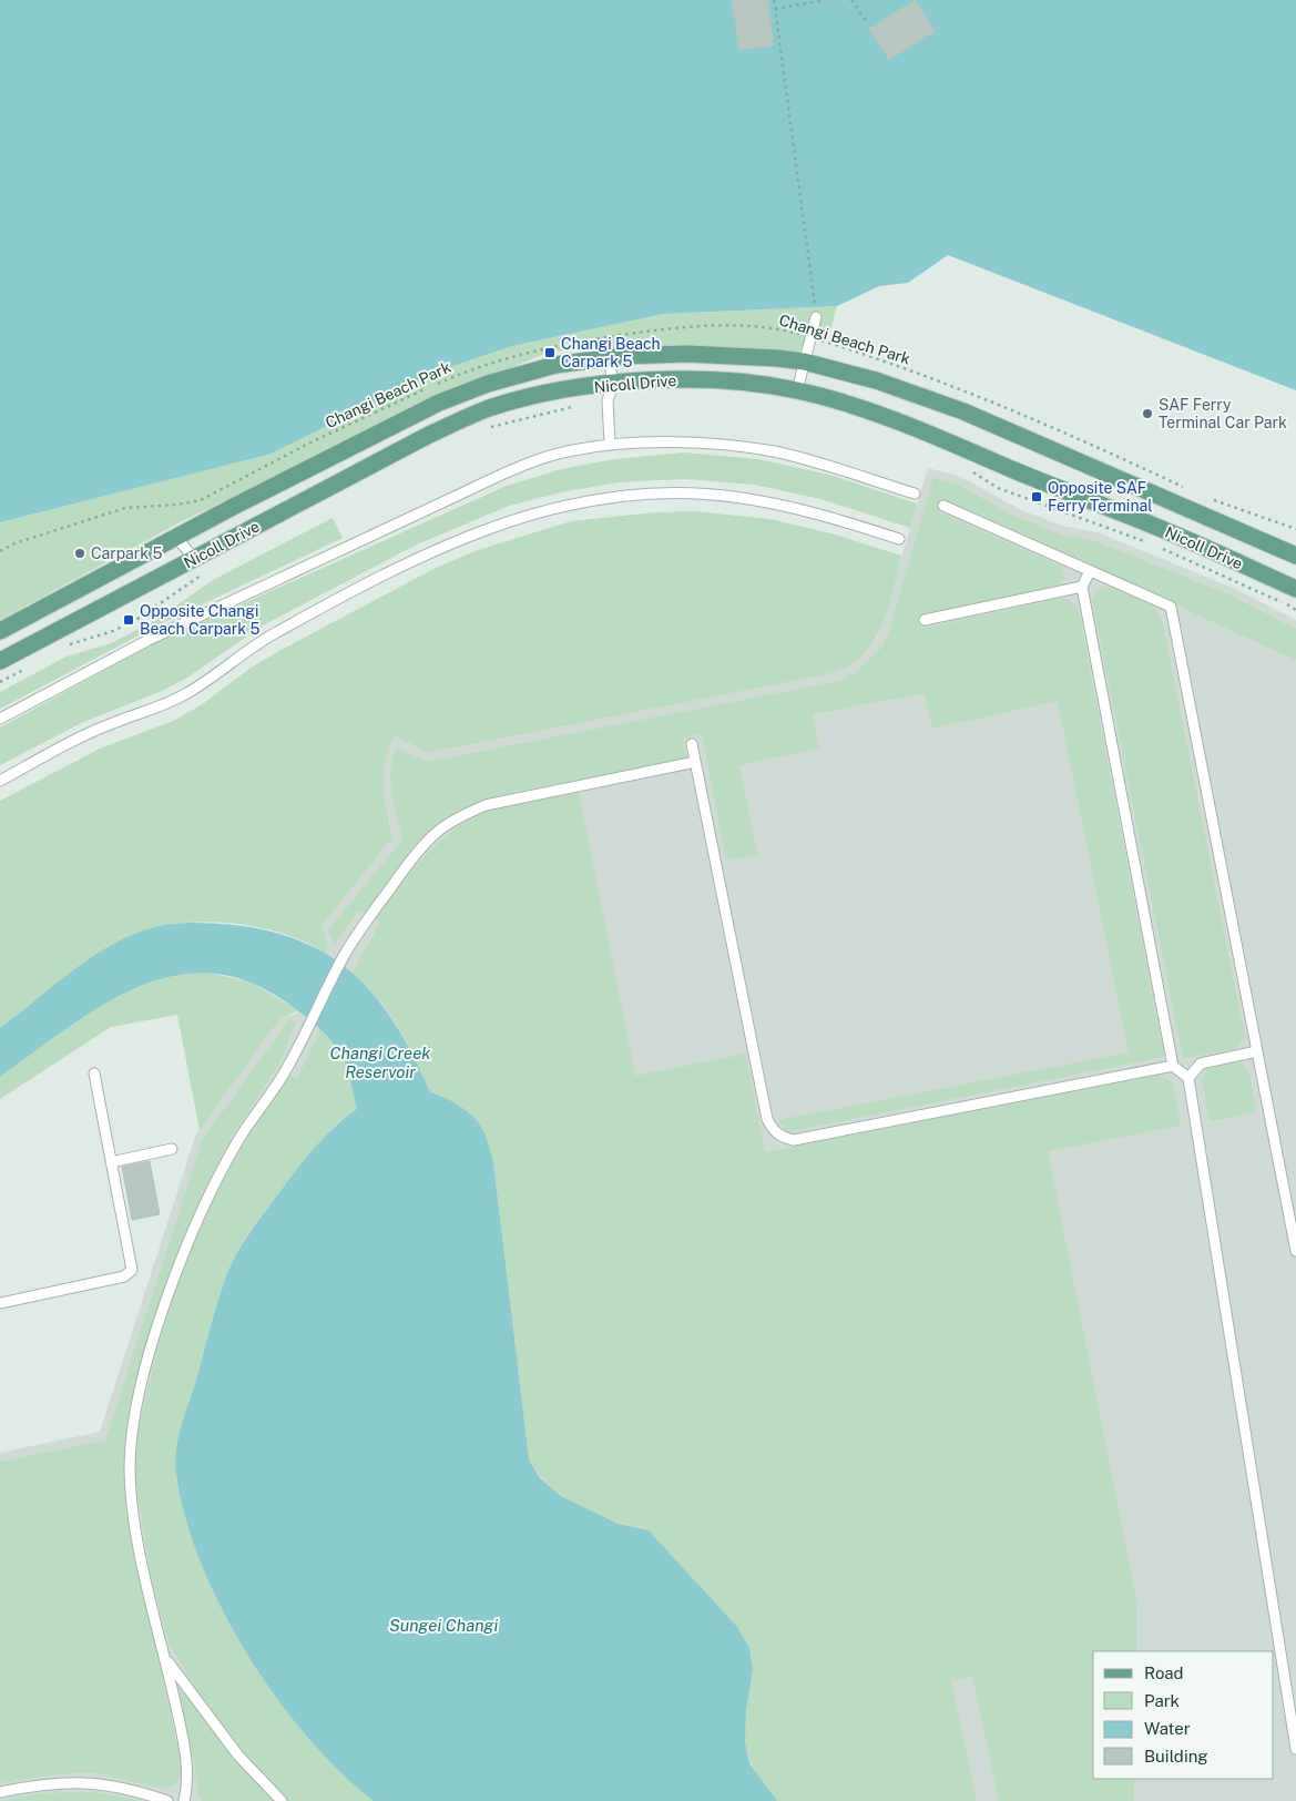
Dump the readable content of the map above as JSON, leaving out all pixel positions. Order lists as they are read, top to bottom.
{
  "streets": {
    "main road": ["Nicoll Drive"],
    "path": ["Changi Beach Park"]
  },
  "water": ["Changi Creek Reservoir", "Sungei Changi"],
  "places": {
    "transit": ["Changi Beach Carpark 5", "Opposite SAF Ferry Terminal", "Opposite Changi Beach Carpark 5"],
    "other": ["SAF Ferry Terminal Car Park", "Carpark 5"]
  },
  "legend": [
    "Road",
    "Park",
    "Water",
    "Building"
  ]
}
